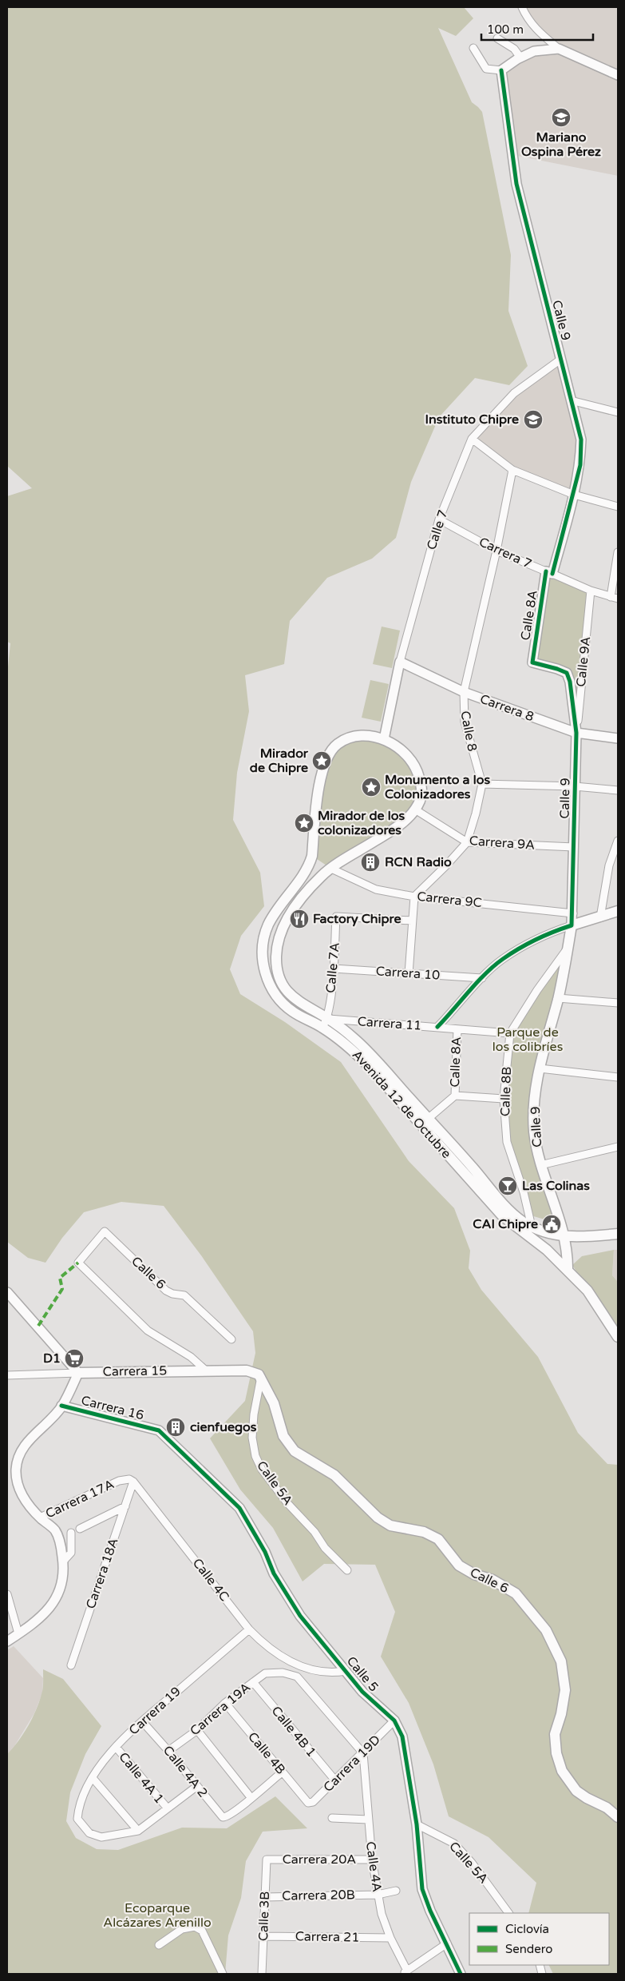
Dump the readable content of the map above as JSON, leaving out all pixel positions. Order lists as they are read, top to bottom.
{
  "streets": {
    "main road": [
      "Calle 9",
      "Avenida 12 de Octubre",
      "Calle 6",
      "Carrera 15"
    ],
    "street": [
      "Calle 7",
      "Carrera 7",
      "Calle 8A",
      "Calle 9A",
      "Carrera 8",
      "Calle 8",
      "Carrera 9A",
      "Carrera 9C",
      "Calle 7A",
      "Carrera 10",
      "Carrera 11",
      "Calle 8B",
      "Carrera 16",
      "Calle 5A",
      "Carrera 17A",
      "Carrera 18A",
      "Calle 4C",
      "Calle 5",
      "Carrera 19A",
      "Carrera 19",
      "Calle 4B 1",
      "Calle 4B",
      "Carrera 19D",
      "Calle 4A 2",
      "Calle 4A 1",
      "Carrera 20A",
      "Calle 4A",
      "Carrera 20B",
      "Calle 3B",
      "Carrera 21"
    ]
  },
  "crossings": [
    ["Calle 9", "Calle 7"],
    ["Calle 9", "Carrera 7"],
    ["Calle 9", "Calle 8A"],
    ["Calle 9", "Calle 9A"],
    ["Calle 9", "Carrera 8"],
    ["Calle 9", "Carrera 9A"],
    ["Calle 9", "Carrera 9C"],
    ["Calle 9", "Calle 8B"],
    ["Calle 9", "Avenida 12 de Octubre"],
    ["Calle 7", "Carrera 7"],
    ["Calle 7", "Carrera 8"],
    ["Calle 7", "Avenida 12 de Octubre"],
    ["Carrera 7", "Calle 8A"],
    ["Carrera 7", "Calle 9A"],
    ["Carrera 7", "Calle 8"],
    ["Calle 8A", "Carrera 10"],
    ["Calle 8A", "Carrera 11"],
    ["Calle 9A", "Carrera 8"],
    ["Carrera 8", "Calle 8"],
    ["Carrera 9A", "Avenida 12 de Octubre"],
    ["Carrera 9C", "Avenida 12 de Octubre"],
    ["Calle 7A", "Carrera 10"],
    ["Calle 7A", "Carrera 11"],
    ["Calle 7A", "Avenida 12 de Octubre"],
    ["Carrera 11", "Calle 8B"],
    ["Carrera 11", "Avenida 12 de Octubre"],
    ["Calle 8B", "Avenida 12 de Octubre"],
    ["Calle 6", "Carrera 15"],
    ["Calle 6", "Calle 5A"],
    ["Carrera 15", "Calle 5A"],
    ["Carrera 16", "Calle 5"],
    ["Calle 5A", "Calle 5"],
    ["Carrera 17A", "Carrera 18A"],
    ["Carrera 17A", "Calle 4C"],
    ["Carrera 18A", "Calle 4C"],
    ["Calle 4C", "Calle 5"],
    ["Calle 4C", "Carrera 19"],
    ["Calle 5", "Carrera 19D"],
    ["Carrera 19A", "Calle 4B 1"],
    ["Carrera 19A", "Calle 4B"],
    ["Carrera 19A", "Carrera 19D"],
    ["Carrera 19A", "Calle 4A 2"],
    ["Carrera 19A", "Calle 4A"],
    ["Carrera 19", "Calle 4A 2"],
    ["Carrera 19", "Calle 4A 1"],
    ["Calle 4B 1", "Carrera 19D"],
    ["Calle 4B", "Carrera 19D"],
    ["Carrera 19D", "Calle 4A"],
    ["Carrera 20A", "Calle 4A"],
    ["Carrera 20A", "Calle 3B"],
    ["Calle 4A", "Carrera 20B"],
    ["Calle 4A", "Carrera 21"],
    ["Carrera 20B", "Calle 3B"],
    ["Calle 3B", "Carrera 21"]
  ],
  "parks": ["Parque de los colibríes", "Ecoparque Alcázares Arenillo"],
  "places": {
    "school or university": ["Mariano Ospina Pérez", "Instituto Chipre"],
    "place": ["Mirador de Chipre", "Monumento a los Colonizadores", "Mirador de los colonizadores"],
    "building": ["RCN Radio", "cienfuegos"],
    "restaurant": ["Factory Chipre"],
    "bar": ["Las Colinas"],
    "public building": ["CAI Chipre"],
    "supermarket": ["D1"]
  },
  "legend": ["Ciclovía", "Sendero"],
  "scale_bar": "100 m"
}
